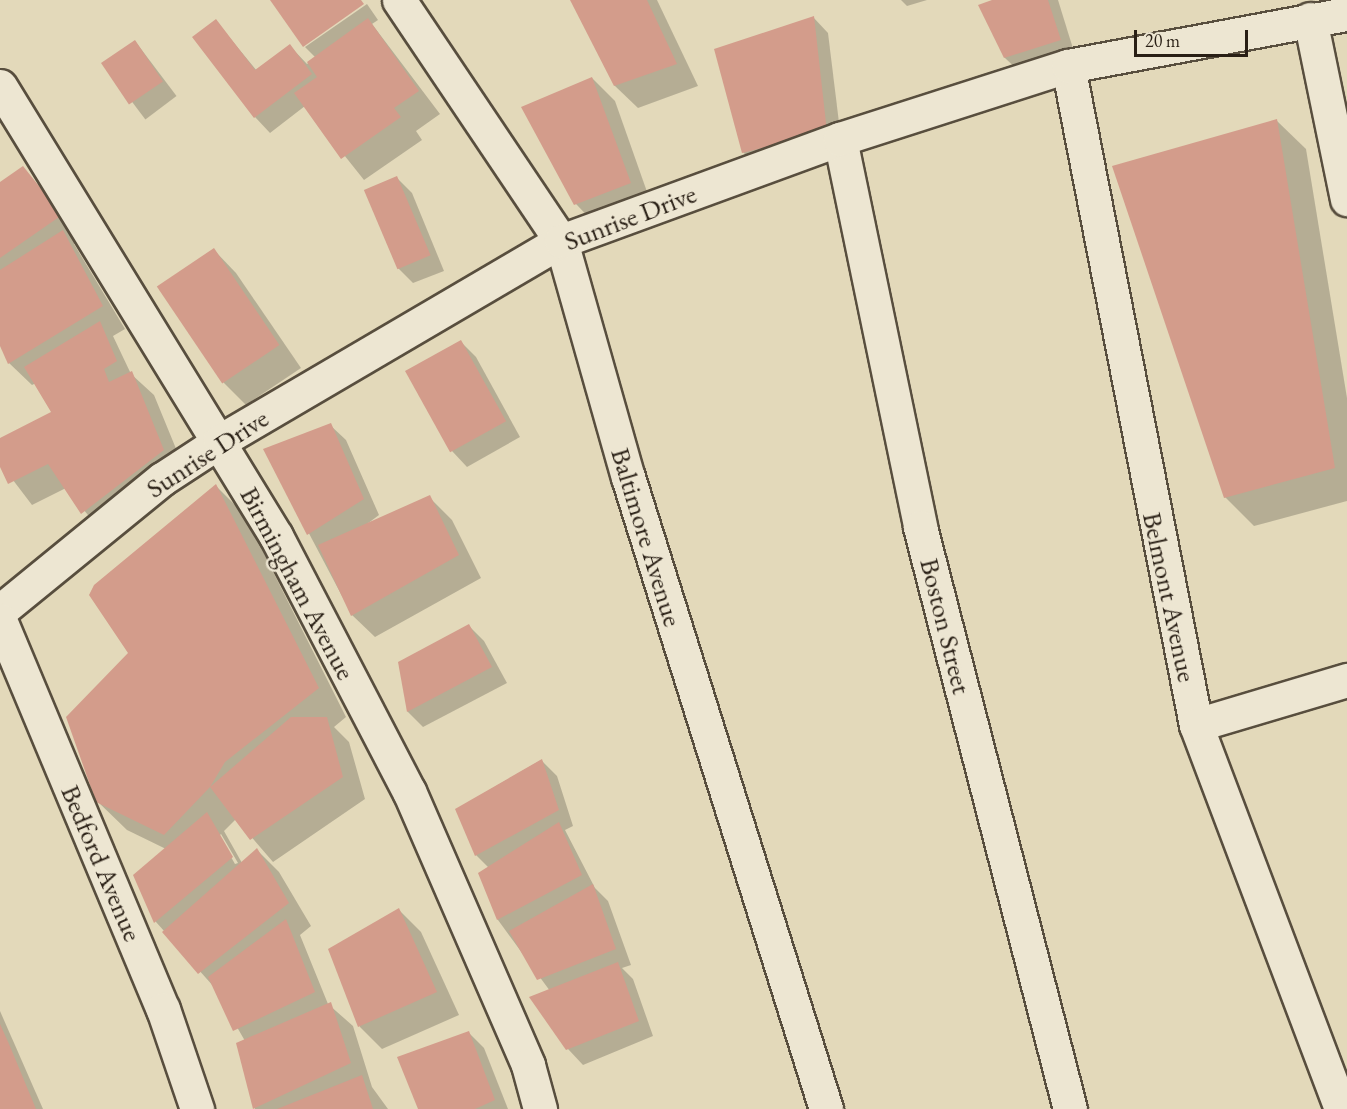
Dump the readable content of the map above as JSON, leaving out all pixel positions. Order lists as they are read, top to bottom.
{
  "streets": {
    "street": [
      "Sunrise Drive",
      "Baltimore Avenue",
      "Birmingham Avenue",
      "Belmont Avenue",
      "Boston Street",
      "Bedford Avenue"
    ]
  },
  "crossings": [
    ["Sunrise Drive", "Baltimore Avenue"],
    ["Sunrise Drive", "Birmingham Avenue"],
    ["Sunrise Drive", "Belmont Avenue"],
    ["Sunrise Drive", "Boston Street"]
  ],
  "scale_bar": "20 m"
}
